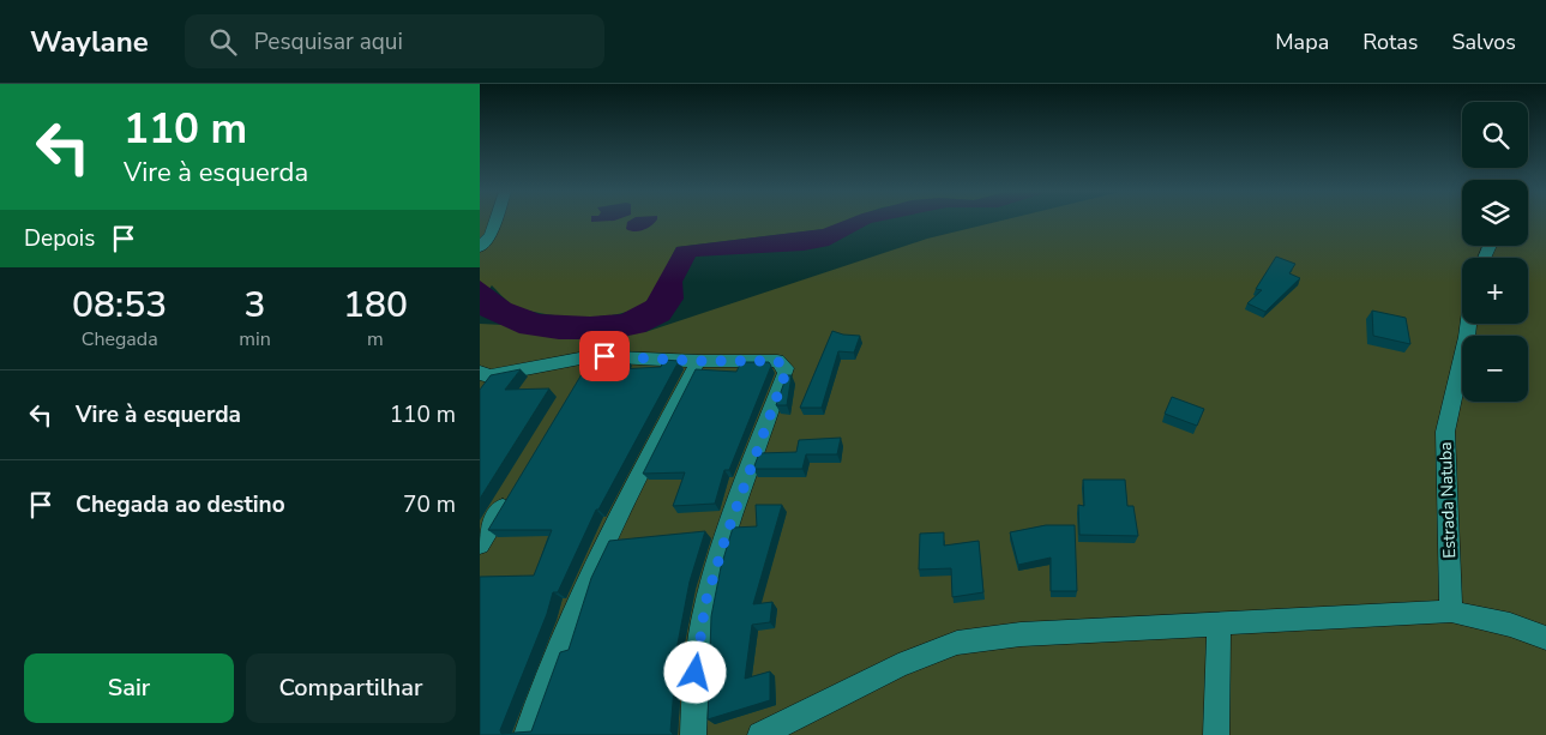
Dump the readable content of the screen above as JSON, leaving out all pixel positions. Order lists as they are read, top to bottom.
{
  "streets": {
    "street": ["Estrada Natuba"]
  },
  "page": {
    "header": "Waylane",
    "search": "Pesquisar aqui",
    "nav": ["Mapa", "Rotas", "Salvos"],
    "turn": ["110 m", "Vire à esquerda"],
    "map_buttons": ["+", "−"],
    "then": "Depois",
    "eta": [
      "08:53",
      "Chegada",
      "3",
      "min",
      "180",
      "m"
    ],
    "list": [
      {
        "name": "Vire à esquerda",
        "value": "110 m"
      },
      {
        "name": "Chegada ao destino",
        "value": "70 m"
      }
    ],
    "buttons": ["Sair", "Compartilhar"]
  }
}
